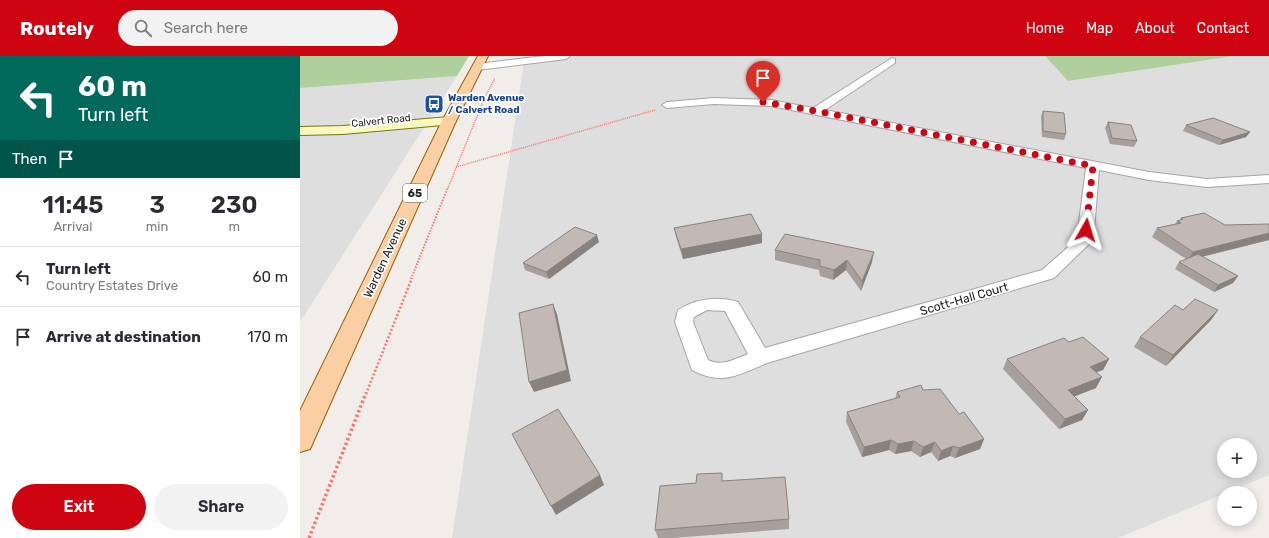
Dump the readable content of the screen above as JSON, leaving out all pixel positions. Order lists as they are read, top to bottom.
{
  "streets": {
    "main road": ["65", "Warden Avenue"],
    "street": ["Calvert Road", "Scott-Hall Court"]
  },
  "crossings": [
    ["Calvert Road", "Warden Avenue"]
  ],
  "places": {
    "bus stop": ["Warden Avenue / Calvert Road"]
  },
  "page": {
    "header": "Routely",
    "search": "Search here",
    "nav": [
      "Home",
      "Map",
      "About",
      "Contact"
    ],
    "turn": ["60 m", "Turn left"],
    "then": "Then",
    "eta": [
      "11:45",
      "Arrival",
      "3",
      "min",
      "230",
      "m"
    ],
    "list": [
      {
        "name": "Turn left",
        "note": "Country Estates Drive",
        "value": "60 m"
      },
      {
        "name": "Arrive at destination",
        "value": "170 m"
      }
    ],
    "map_buttons": ["+", "−"],
    "buttons": ["Exit", "Share"]
  }
}
